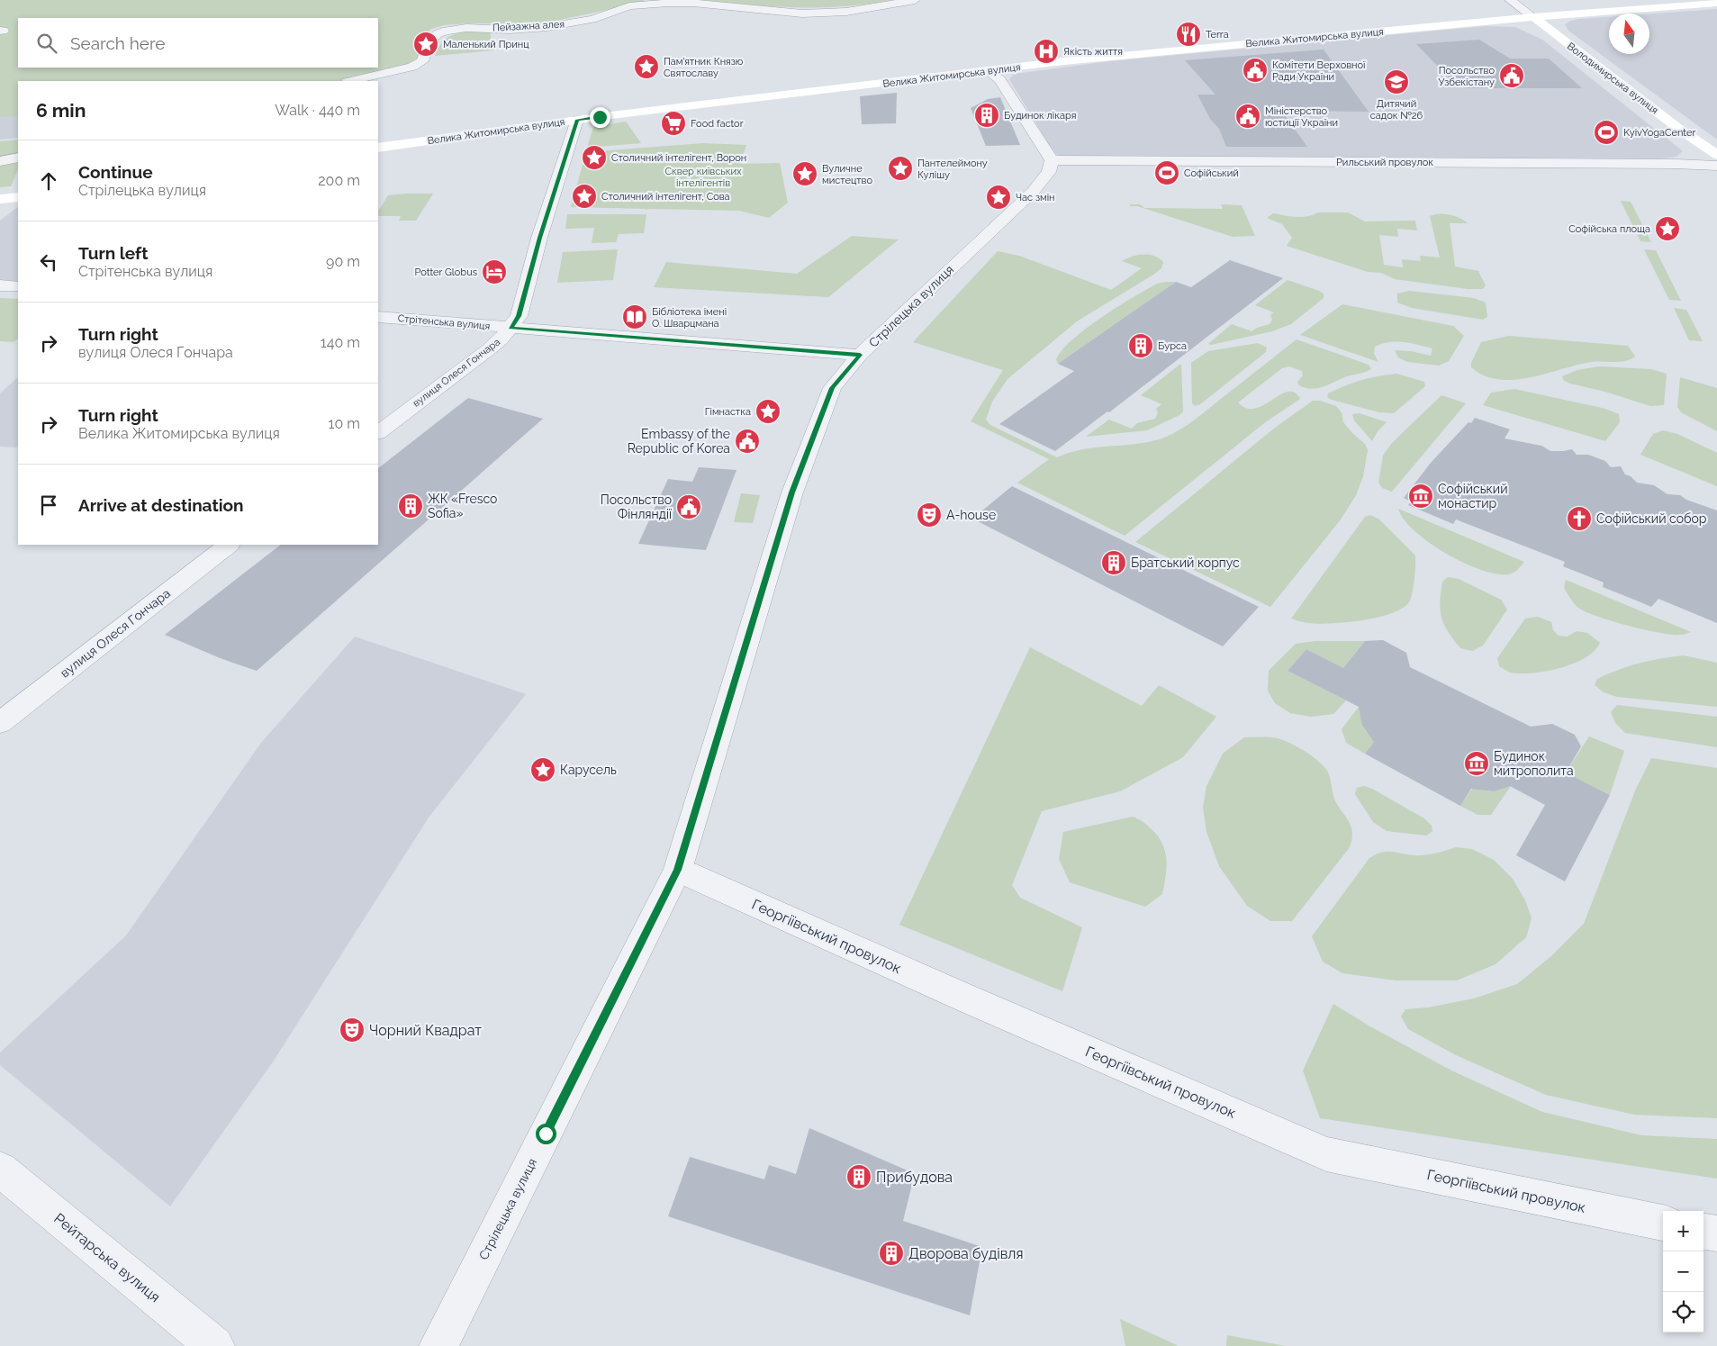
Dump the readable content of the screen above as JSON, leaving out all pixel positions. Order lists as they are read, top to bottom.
{
  "streets": {
    "main road": ["Велика Житомирська вулиця", "Володимирська вулиця"],
    "street": [
      "Пейзажна алея",
      "Рильський провулок",
      "Стрілецька вулиця",
      "Стрітенська вулиця",
      "вулиця Олеся Гончара",
      "Георгіївський провулок",
      "Рейтарська вулиця"
    ]
  },
  "crossings": [
    ["Велика Житомирська вулиця", "Володимирська вулиця"],
    ["Велика Житомирська вулиця", "вулиця Олеся Гончара"],
    ["Рильський провулок", "Стрілецька вулиця"],
    ["Стрілецька вулиця", "Стрітенська вулиця"],
    ["Стрілецька вулиця", "Георгіївський провулок"],
    ["Стрітенська вулиця", "вулиця Олеся Гончара"]
  ],
  "parks": ["Сквер київських інтелігентів"],
  "places": {
    "restaurant": ["Terra"],
    "place": [
      "Маленький Принц",
      "Пам'ятник Князю Святославу",
      "Столичний інтелігент, Ворон",
      "Пантелеймону Кулішу",
      "Вуличне мистецтво",
      "Столичний інтелігент, Сова",
      "Час змін",
      "Софійська площа",
      "Гімнастка",
      "Карусель"
    ],
    "hospital": ["Якість життя"],
    "public building": [
      "Комітети Верховної Ради України",
      "Посольство Узбекістану",
      "Міністерство юстиції України",
      "Embassy of the Republic of Korea",
      "Посольство Фінляндії"
    ],
    "school or university": ["Дитячий садок №26"],
    "building": [
      "Будинок лікаря",
      "Бурса",
      "ЖК «Fresco Sofia»",
      "Братський корпус",
      "Прибудова",
      "Дворова будівля"
    ],
    "supermarket": ["Food factor"],
    "sports": ["KyivYogaCenter", "Софійський"],
    "hotel": ["Potter Globus"],
    "library": ["Бібліотека імені О. Шварцмана"],
    "museum": ["Софійський монастир", "Будинок митрополита"],
    "theatre": ["A-house", "Чорний Квадрат"],
    "church": ["Софійський собор"]
  },
  "north": "top",
  "page": {
    "search": "Search here",
    "heading": ["6 min", "Walk · 440 m"],
    "list": [
      ["Continue", "Стрілецька вулиця", "200 m"],
      ["Turn left", "Стрітенська вулиця", "90 m"],
      ["Turn right", "вулиця Олеся Гончара", "140 m"],
      ["Turn right", "Велика Житомирська вулиця", "10 m"],
      "Arrive at destination"
    ],
    "map_buttons": ["+", "−"]
  }
}
